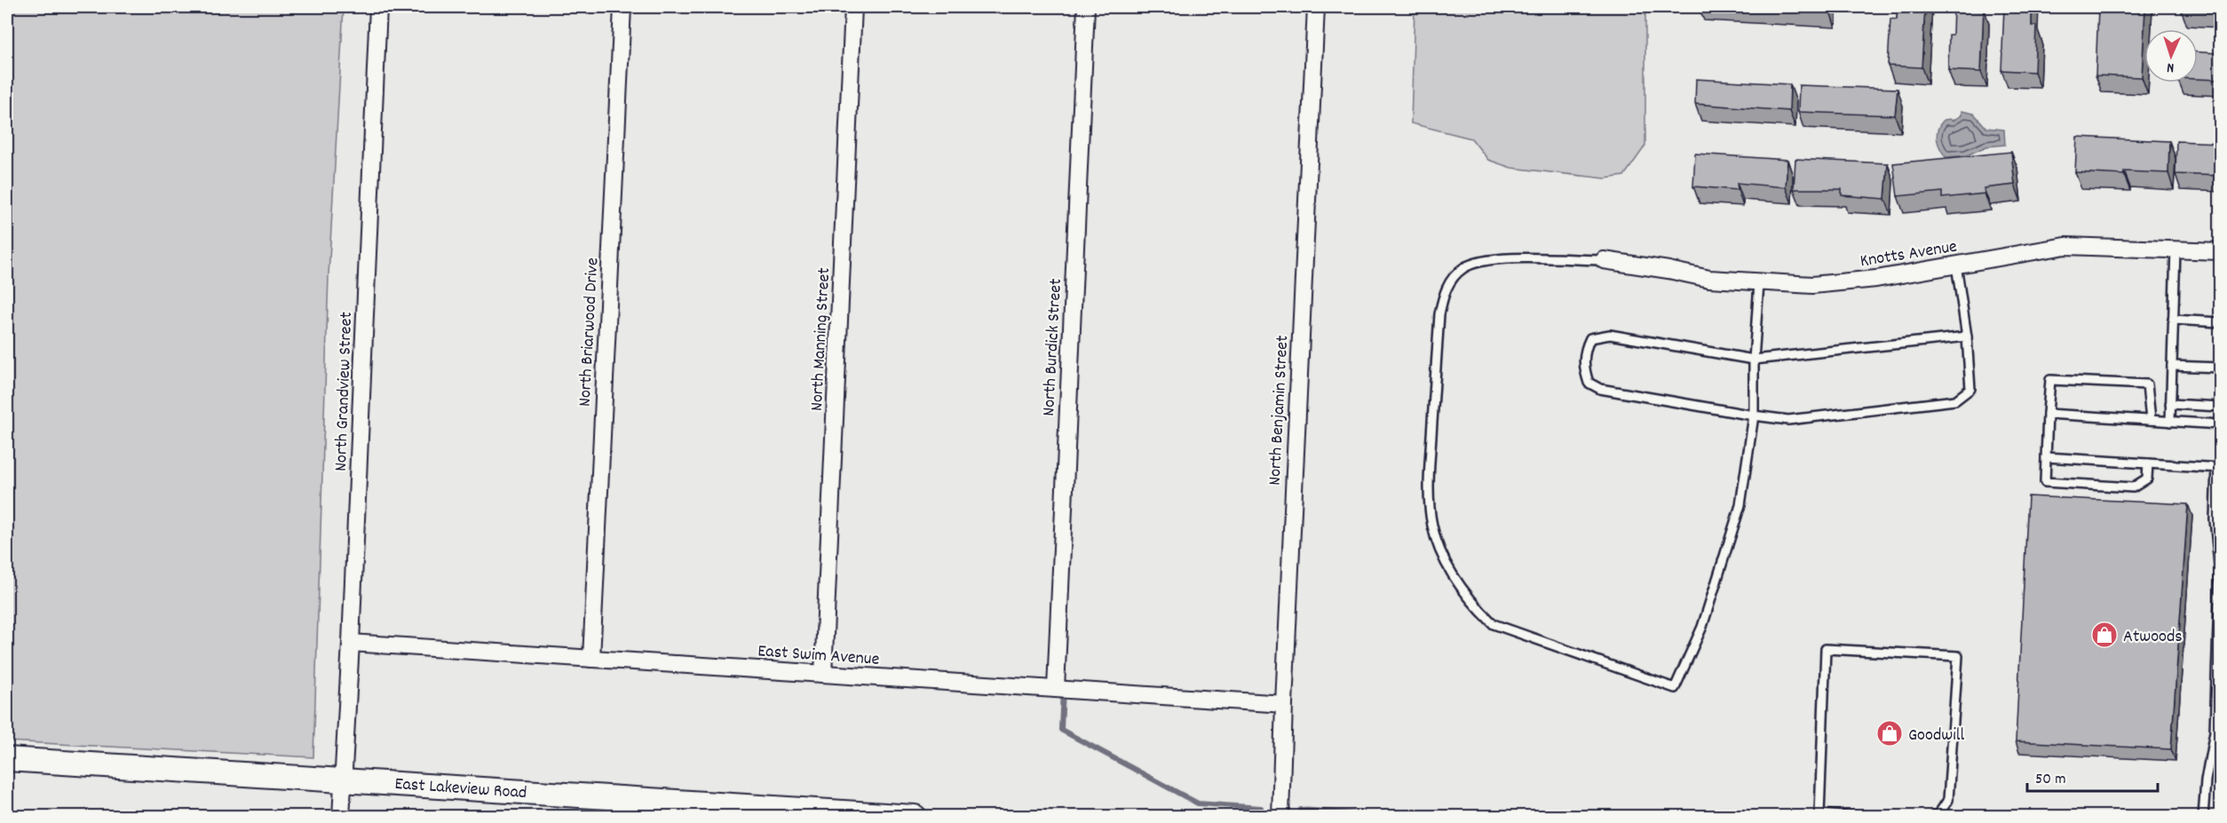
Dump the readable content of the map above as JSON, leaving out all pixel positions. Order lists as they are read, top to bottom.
{
  "streets": {
    "street": [
      "Knotts Avenue",
      "North Briarwood Drive",
      "North Manning Street",
      "North Burdick Street",
      "North Grandview Street",
      "North Benjamin Street",
      "East Swim Avenue",
      "East Lakeview Road"
    ]
  },
  "crossings": [
    ["North Briarwood Drive", "East Swim Avenue"],
    ["North Manning Street", "East Swim Avenue"],
    ["North Burdick Street", "East Swim Avenue"],
    ["North Grandview Street", "East Swim Avenue"],
    ["North Grandview Street", "East Lakeview Road"],
    ["North Benjamin Street", "East Swim Avenue"]
  ],
  "places": {
    "shop": ["Atwoods", "Goodwill"]
  },
  "scale_bar": "50 m",
  "north": "bottom"
}
